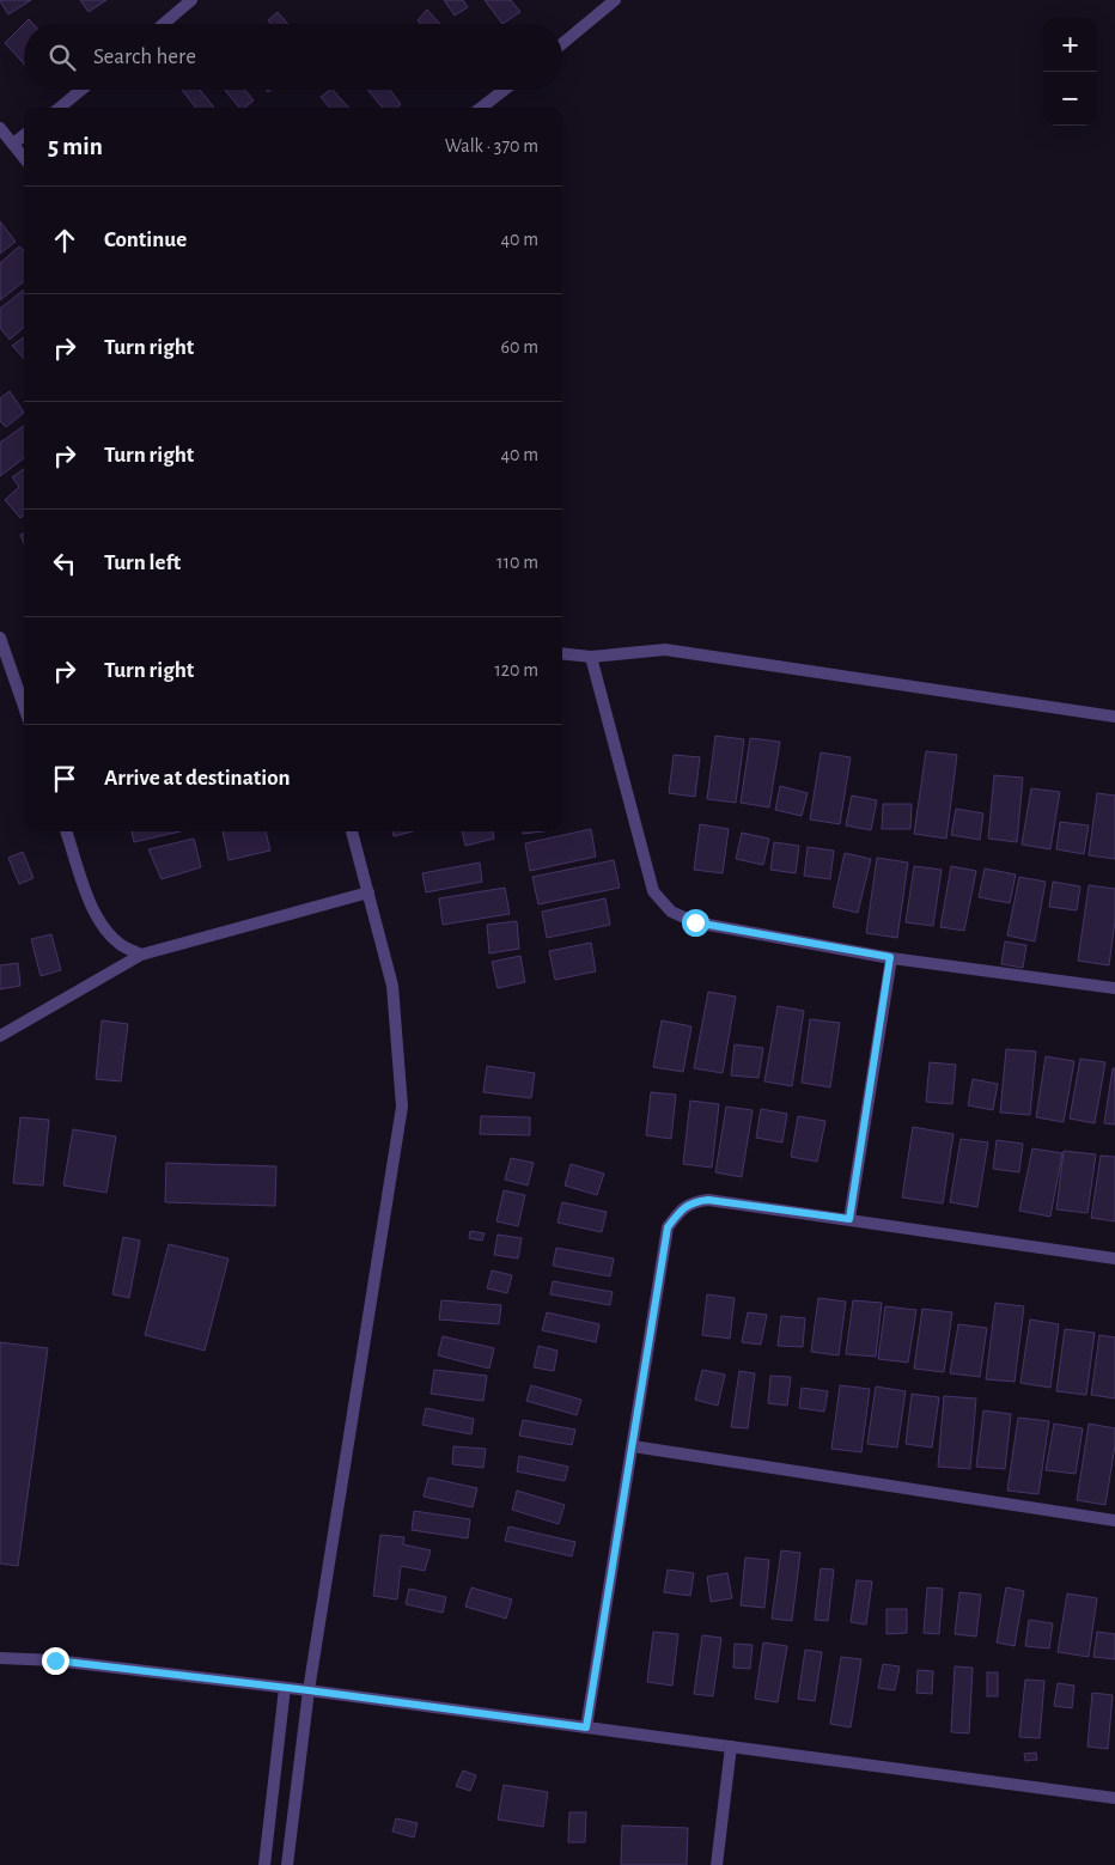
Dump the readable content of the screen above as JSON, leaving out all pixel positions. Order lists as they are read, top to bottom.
{
  "page": {
    "map_buttons": ["+", "−"],
    "search": "Search here",
    "heading": ["5 min", "Walk · 370 m"],
    "list": [
      ["Continue", "40 m"],
      ["Turn right", "60 m"],
      ["Turn right", "40 m"],
      ["Turn left", "110 m"],
      ["Turn right", "120 m"],
      "Arrive at destination"
    ]
  }
}
